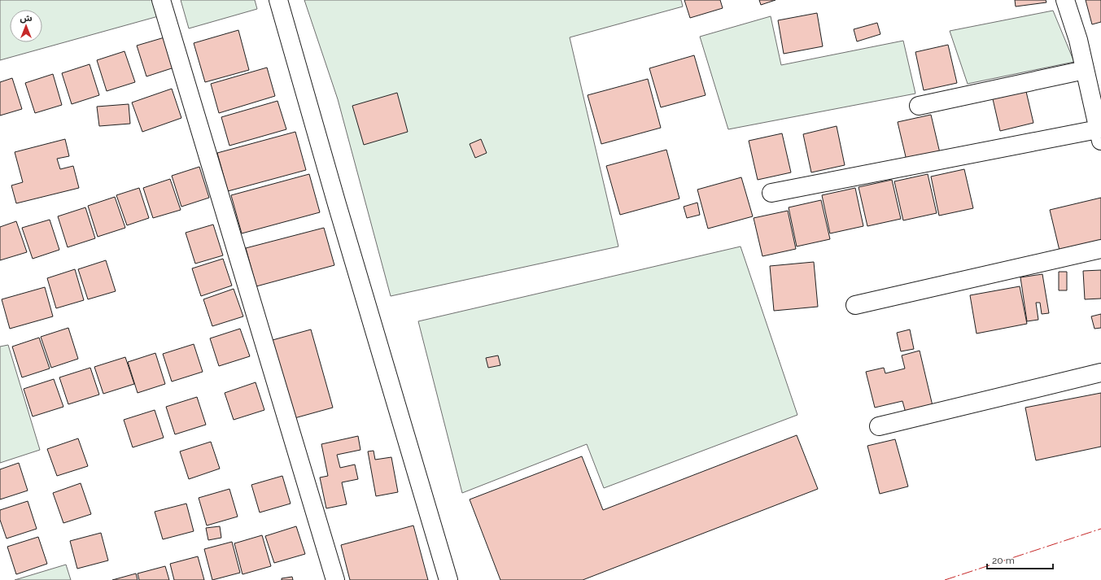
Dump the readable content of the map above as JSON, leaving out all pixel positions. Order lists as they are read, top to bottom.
{
  "scale_bar": "20 m",
  "north": "top"
}
